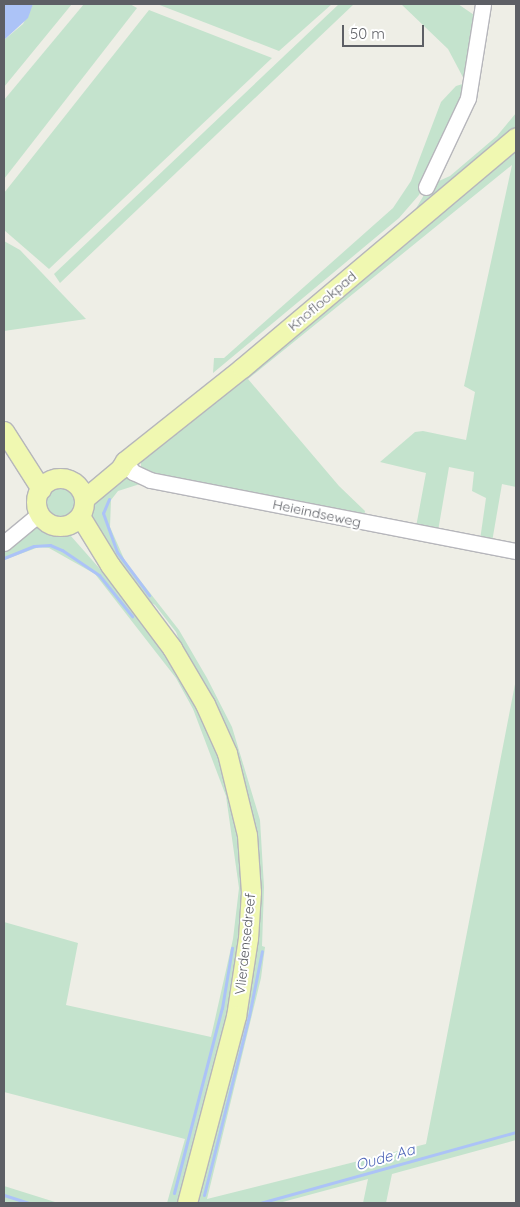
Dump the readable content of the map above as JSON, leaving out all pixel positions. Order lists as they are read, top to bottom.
{
  "streets": {
    "main road": ["Knoflookpad", "Vlierdensedreef"],
    "street": ["Heieindseweg"]
  },
  "crossings": [
    ["Knoflookpad", "Heieindseweg"],
    ["Knoflookpad", "Vlierdensedreef"]
  ],
  "water": ["Oude Aa"],
  "scale_bar": "50 m"
}
